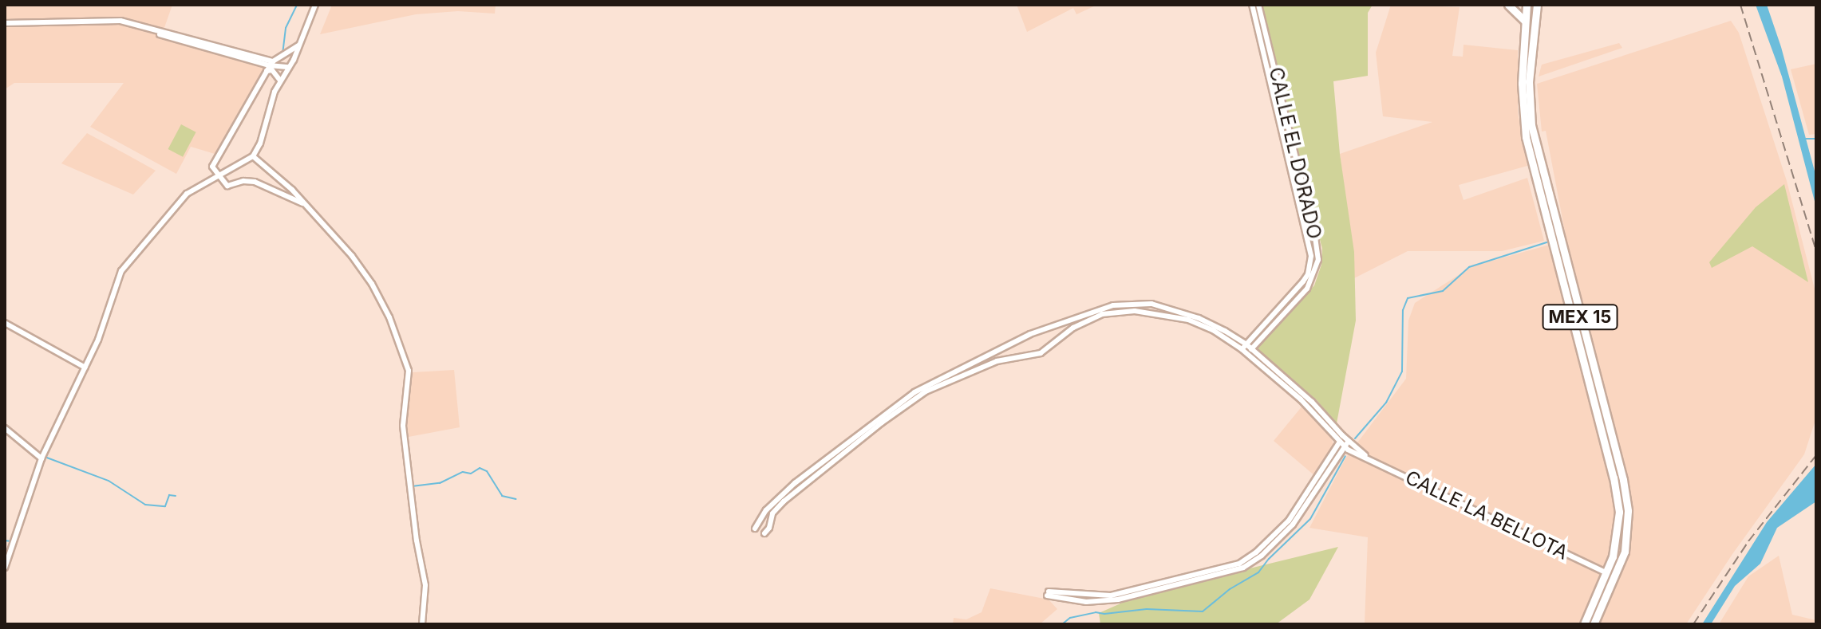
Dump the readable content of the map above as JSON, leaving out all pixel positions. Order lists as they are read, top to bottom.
{
  "streets": {
    "highway": ["MEX 15"],
    "street": ["CALLE EL DORADO", "CALLE LA BELLOTA"]
  },
  "crossings": [
    ["CALLE EL DORADO", "CALLE LA BELLOTA"],
    ["MEX 15", "CALLE LA BELLOTA"]
  ]
}
